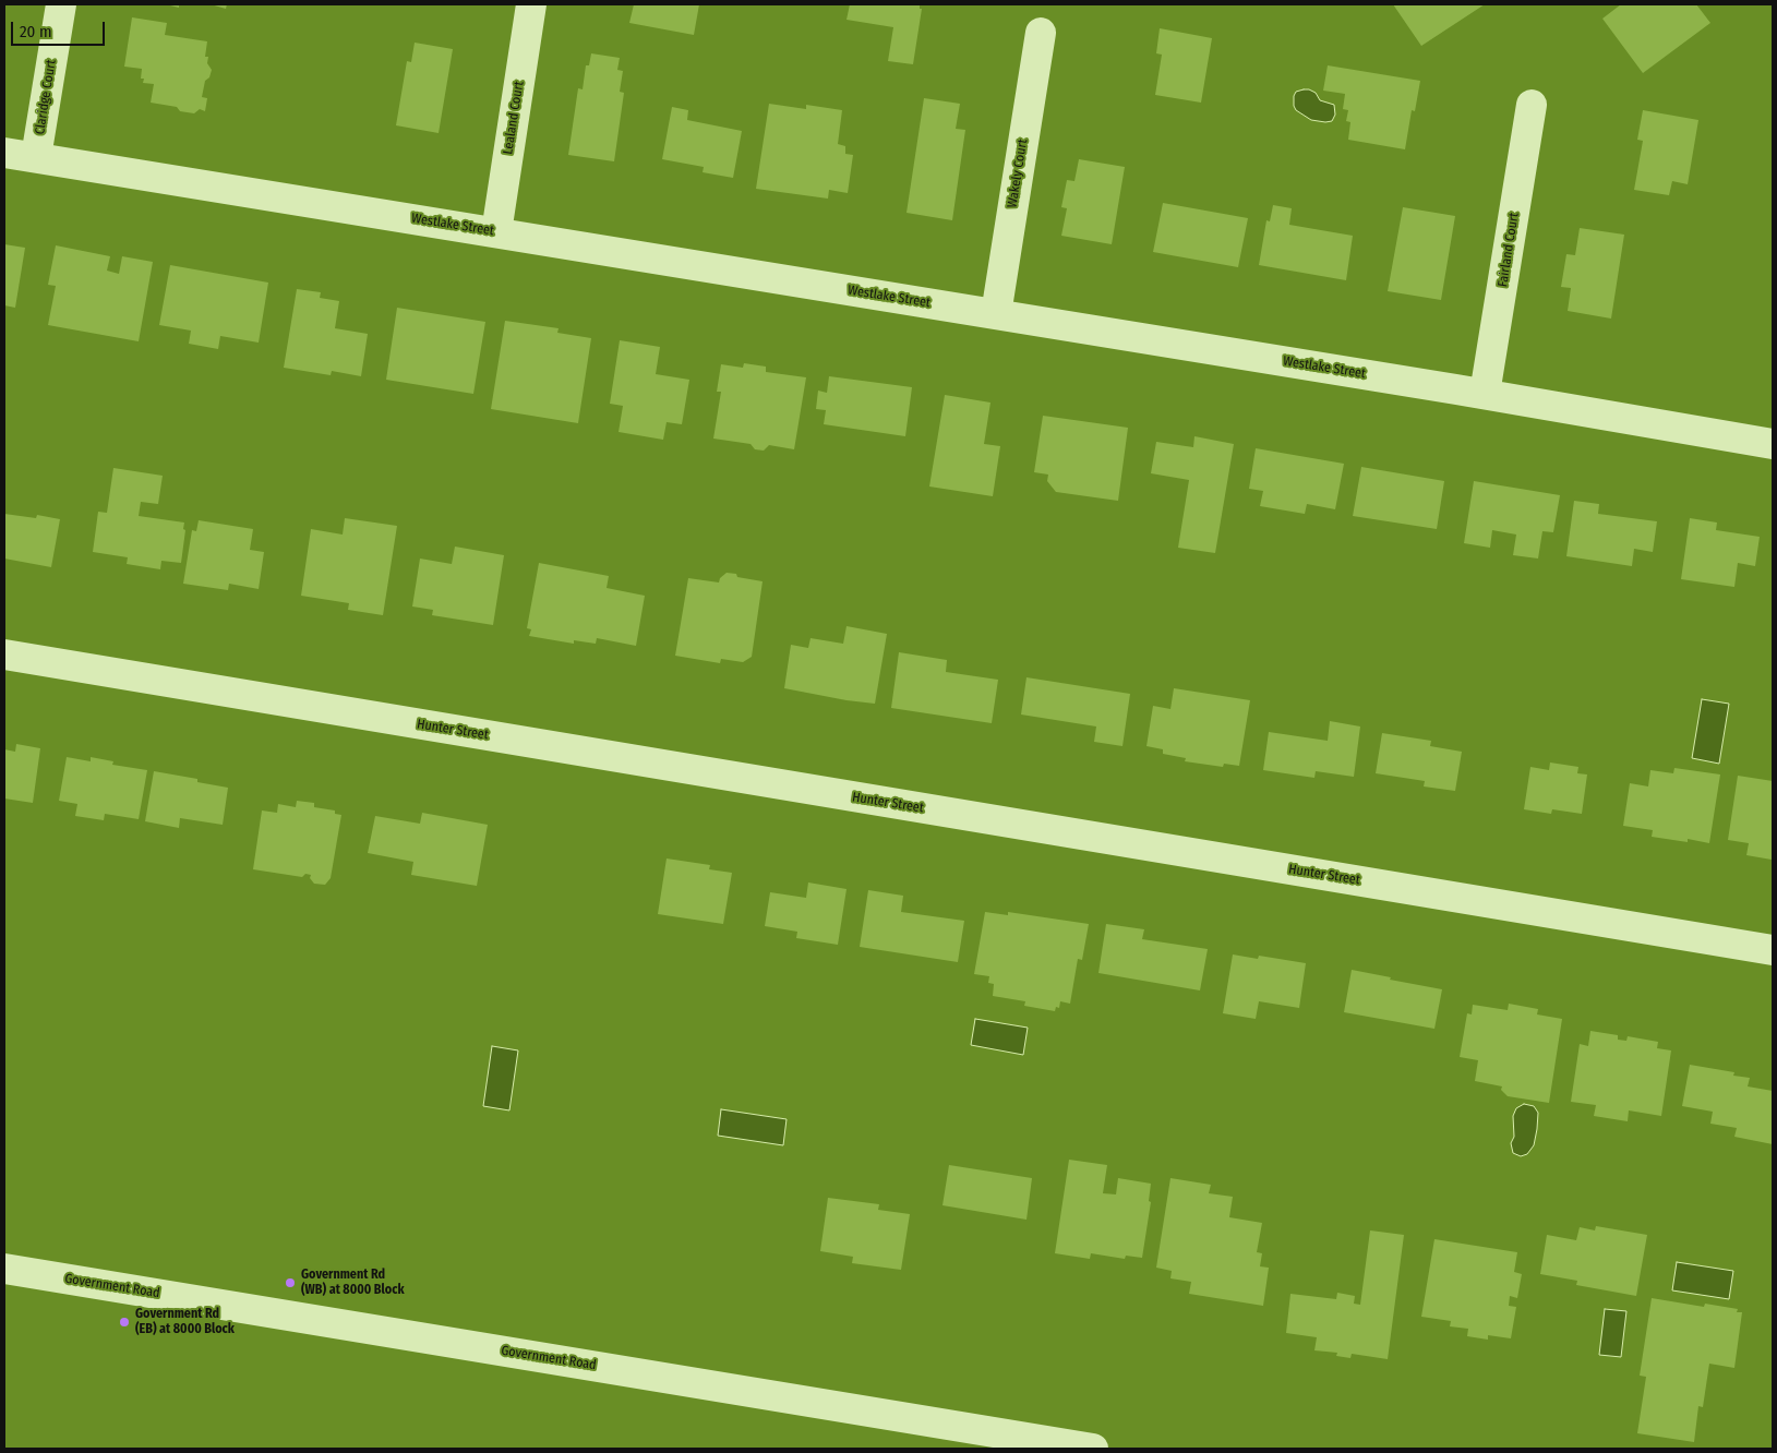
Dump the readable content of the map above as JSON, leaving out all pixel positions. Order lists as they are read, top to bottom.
{
  "streets": {
    "street": [
      "Claridge Court",
      "Lealand Court",
      "Wakely Court",
      "Westlake Street",
      "Fairland Court",
      "Hunter Street",
      "Government Road"
    ]
  },
  "crossings": [
    ["Claridge Court", "Westlake Street"],
    ["Lealand Court", "Westlake Street"],
    ["Wakely Court", "Westlake Street"],
    ["Westlake Street", "Fairland Court"]
  ],
  "places": ["Government Rd (WB) at 8000 Block", "Government Rd (EB) at 8000 Block"],
  "scale_bar": "20 m"
}
